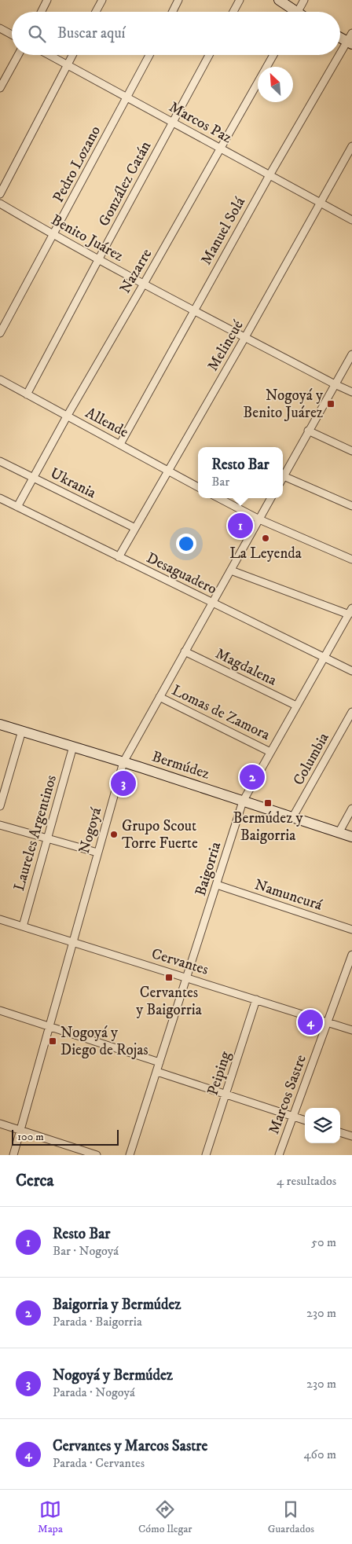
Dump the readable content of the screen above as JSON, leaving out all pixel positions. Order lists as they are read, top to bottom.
{
  "streets": {
    "street": [
      "Marcos Paz",
      "Pedro Lozano",
      "González Catán",
      "Manuel Solá",
      "Benito Juárez",
      "Nazarre",
      "Melincué",
      "Allende",
      "Ukrania",
      "Desaguadero",
      "Magdalena",
      "Lomas de Zamora",
      "Columbia",
      "Bermúdez",
      "Nogoyá",
      "Laureles Argentinos",
      "Baigorria",
      "Namuncurá",
      "Cervantes",
      "Peiping",
      "Marcos Sastre"
    ]
  },
  "crossings": [
    ["Marcos Paz", "Pedro Lozano"],
    ["Marcos Paz", "González Catán"],
    ["Marcos Paz", "Manuel Solá"],
    ["Marcos Paz", "Nazarre"],
    ["Marcos Paz", "Melincué"],
    ["Pedro Lozano", "Benito Juárez"],
    ["González Catán", "Benito Juárez"],
    ["González Catán", "Allende"],
    ["Manuel Solá", "Benito Juárez"],
    ["Manuel Solá", "Allende"],
    ["Benito Juárez", "Nazarre"],
    ["Benito Juárez", "Melincué"],
    ["Nazarre", "Allende"],
    ["Nazarre", "Ukrania"],
    ["Nazarre", "Desaguadero"],
    ["Melincué", "Allende"],
    ["Melincué", "Ukrania"],
    ["Melincué", "Desaguadero"],
    ["Desaguadero", "Nogoyá"],
    ["Desaguadero", "Baigorria"],
    ["Magdalena", "Nogoyá"],
    ["Magdalena", "Baigorria"],
    ["Lomas de Zamora", "Nogoyá"],
    ["Lomas de Zamora", "Baigorria"],
    ["Columbia", "Bermúdez"],
    ["Bermúdez", "Nogoyá"],
    ["Bermúdez", "Laureles Argentinos"],
    ["Bermúdez", "Baigorria"],
    ["Nogoyá", "Cervantes"],
    ["Laureles Argentinos", "Cervantes"],
    ["Baigorria", "Namuncurá"],
    ["Baigorria", "Cervantes"],
    ["Cervantes", "Peiping"],
    ["Cervantes", "Marcos Sastre"]
  ],
  "places": {
    "transit": [
      "Nogoyá y Benito Juárez",
      "Bermúdez y Baigorria",
      "Cervantes y Baigorria",
      "Nogoyá y Diego de Rojas"
    ],
    "other": ["La Leyenda", "Grupo Scout Torre Fuerte"]
  },
  "scale_bar": "100 m",
  "north": "top left",
  "page": {
    "search": "Buscar aquí",
    "popup": ["Resto Bar", "Bar"],
    "pins": [
      "1",
      "2",
      "3",
      "4"
    ],
    "scale": "100 m",
    "heading": ["Cerca", "4 resultados"],
    "list": [
      {
        "mark": "1",
        "name": "Resto Bar",
        "note": "Bar · Nogoyá",
        "value": "50 m"
      },
      {
        "mark": "2",
        "name": "Baigorria y Bermúdez",
        "note": "Parada · Baigorria",
        "value": "230 m"
      },
      {
        "mark": "3",
        "name": "Nogoyá y Bermúdez",
        "note": "Parada · Nogoyá",
        "value": "230 m"
      },
      {
        "mark": "4",
        "name": "Cervantes y Marcos Sastre",
        "note": "Parada · Cervantes",
        "value": "460 m"
      }
    ],
    "nav": ["Mapa", "Cómo llegar", "Guardados"]
  }
}
